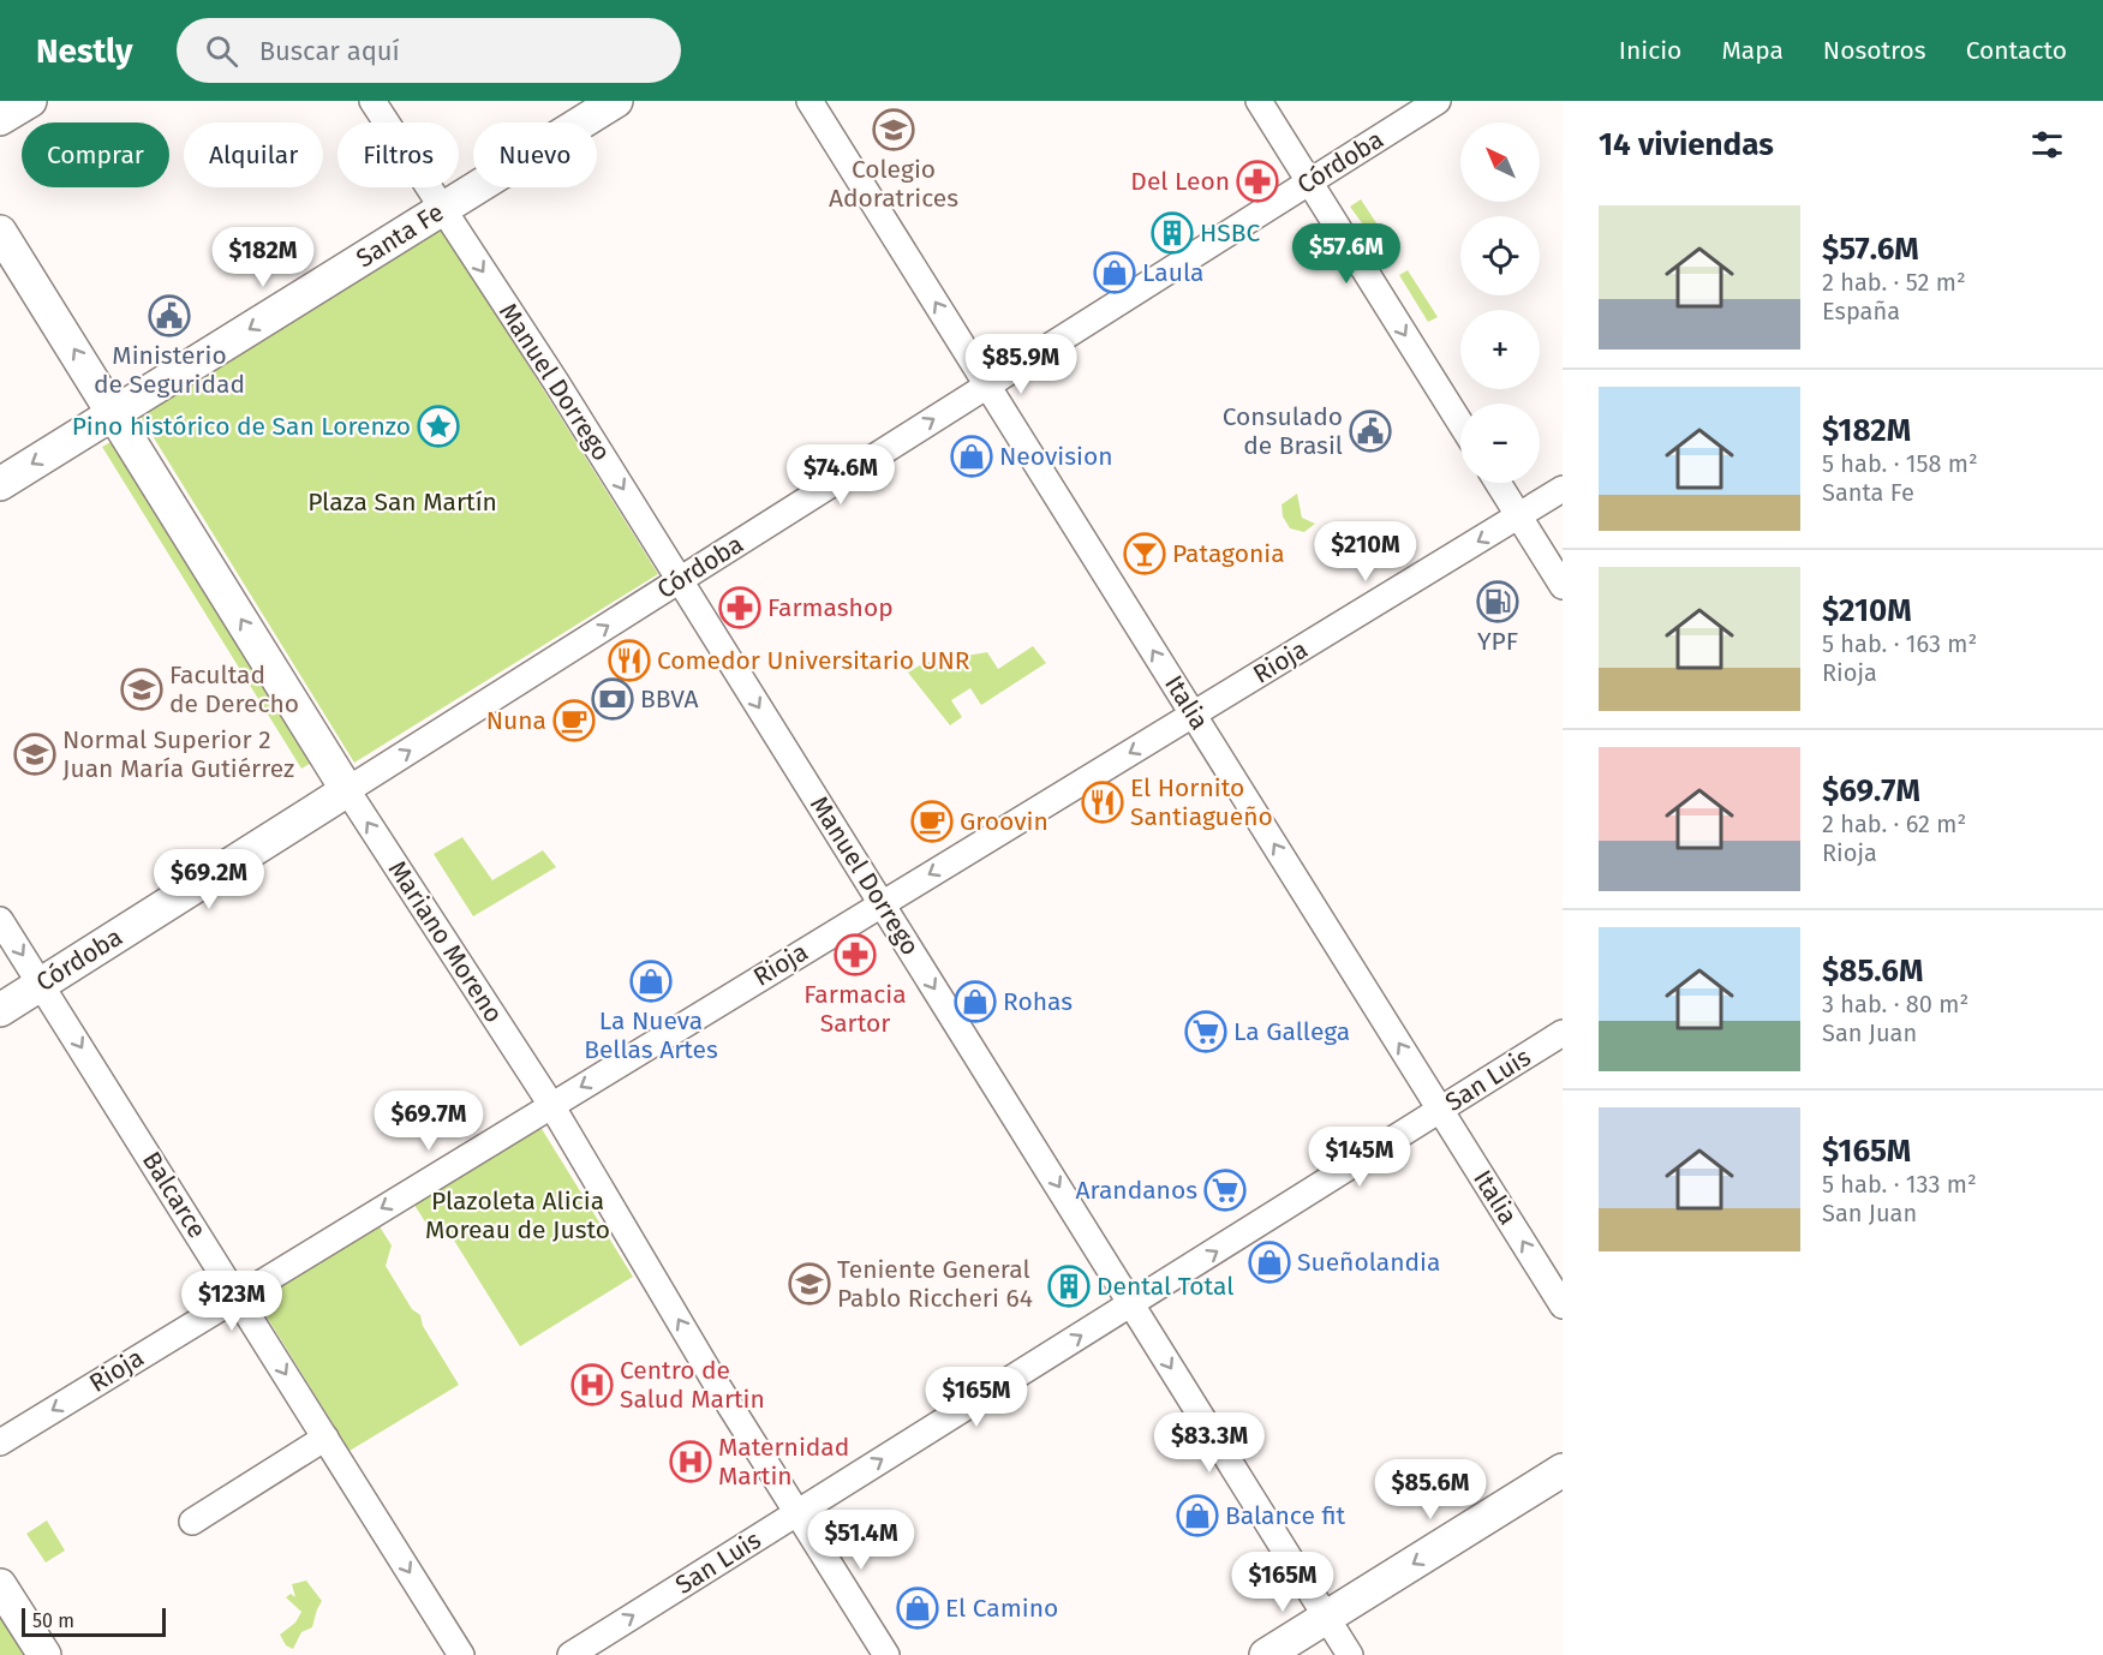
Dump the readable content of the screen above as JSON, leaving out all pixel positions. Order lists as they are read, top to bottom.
{
  "streets": {
    "main road": ["Córdoba", "Santa Fe", "Mariano Moreno"],
    "street": [
      "Manuel Dorrego",
      "Rioja",
      "Italia",
      "San Luis",
      "Balcarce"
    ]
  },
  "crossings": [
    ["Córdoba", "Manuel Dorrego"],
    ["Córdoba", "Italia"],
    ["Córdoba", "Mariano Moreno"],
    ["Córdoba", "Balcarce"],
    ["Santa Fe", "Manuel Dorrego"],
    ["Santa Fe", "Mariano Moreno"],
    ["Manuel Dorrego", "Rioja"],
    ["Manuel Dorrego", "San Luis"],
    ["Rioja", "Italia"],
    ["Rioja", "Mariano Moreno"],
    ["Rioja", "Balcarce"],
    ["Italia", "San Luis"],
    ["Mariano Moreno", "San Luis"]
  ],
  "one_way": [
    "Córdoba",
    "Santa Fe",
    "Manuel Dorrego",
    "Rioja",
    "Italia",
    "Mariano Moreno",
    "San Luis",
    "Balcarce"
  ],
  "parks": ["Plaza San Martín", "Plazoleta Alicia Moreau de Justo"],
  "places": {
    "school or university": [
      "Colegio Adoratrices",
      "Facultad de Derecho",
      "Normal Superior 2 Juan María Gutiérrez",
      "Teniente General Pablo Riccheri 64"
    ],
    "pharmacy": ["Del Leon", "Farmashop", "Farmacia Sartor"],
    "building": ["HSBC", "Dental Total"],
    "shop": [
      "Laula",
      "Neovision",
      "La Nueva Bellas Artes",
      "Rohas",
      "Sueñolandia",
      "Balance fit",
      "El Camino"
    ],
    "public building": ["Ministerio de Seguridad", "Consulado de Brasil"],
    "place": ["Pino histórico de San Lorenzo"],
    "bar": ["Patagonia"],
    "fuel station": ["YPF"],
    "restaurant": ["Comedor Universitario UNR", "El Hornito Santiagueño"],
    "bank": ["BBVA"],
    "cafe": ["Nuna", "Groovin"],
    "supermarket": ["La Gallega", "Arandanos"],
    "hospital": ["Centro de Salud Martin", "Maternidad Martin"]
  },
  "scale_bar": "50 m",
  "north": "top left",
  "page": {
    "header": "Nestly",
    "search": "Buscar aquí",
    "nav": [
      "Inicio",
      "Mapa",
      "Nosotros",
      "Contacto"
    ],
    "heading": "14 viviendas",
    "map_buttons": ["+", "−"],
    "chip": [
      "Comprar",
      "Alquilar",
      "Filtros",
      "Nuevo"
    ],
    "list": [
      {
        "name": "$57.6M",
        "note": "2 hab. · 52 m² · España"
      },
      {
        "name": "$182M",
        "note": "5 hab. · 158 m² · Santa Fe"
      },
      {
        "name": "$210M",
        "note": "5 hab. · 163 m² · Rioja"
      },
      {
        "name": "$69.7M",
        "note": "2 hab. · 62 m² · Rioja"
      },
      {
        "name": "$85.6M",
        "note": "3 hab. · 80 m² · San Juan"
      },
      {
        "name": "$165M",
        "note": "5 hab. · 133 m² · San Juan"
      }
    ],
    "price": [
      "$57.6M",
      "$182M",
      "$85.9M",
      "$74.6M",
      "$210M",
      "$69.2M",
      "$69.7M",
      "$145M",
      "$123M",
      "$165M",
      "$83.3M",
      "$85.6M",
      "$51.4M",
      "$165M"
    ],
    "scale": "50 m"
  }
}
